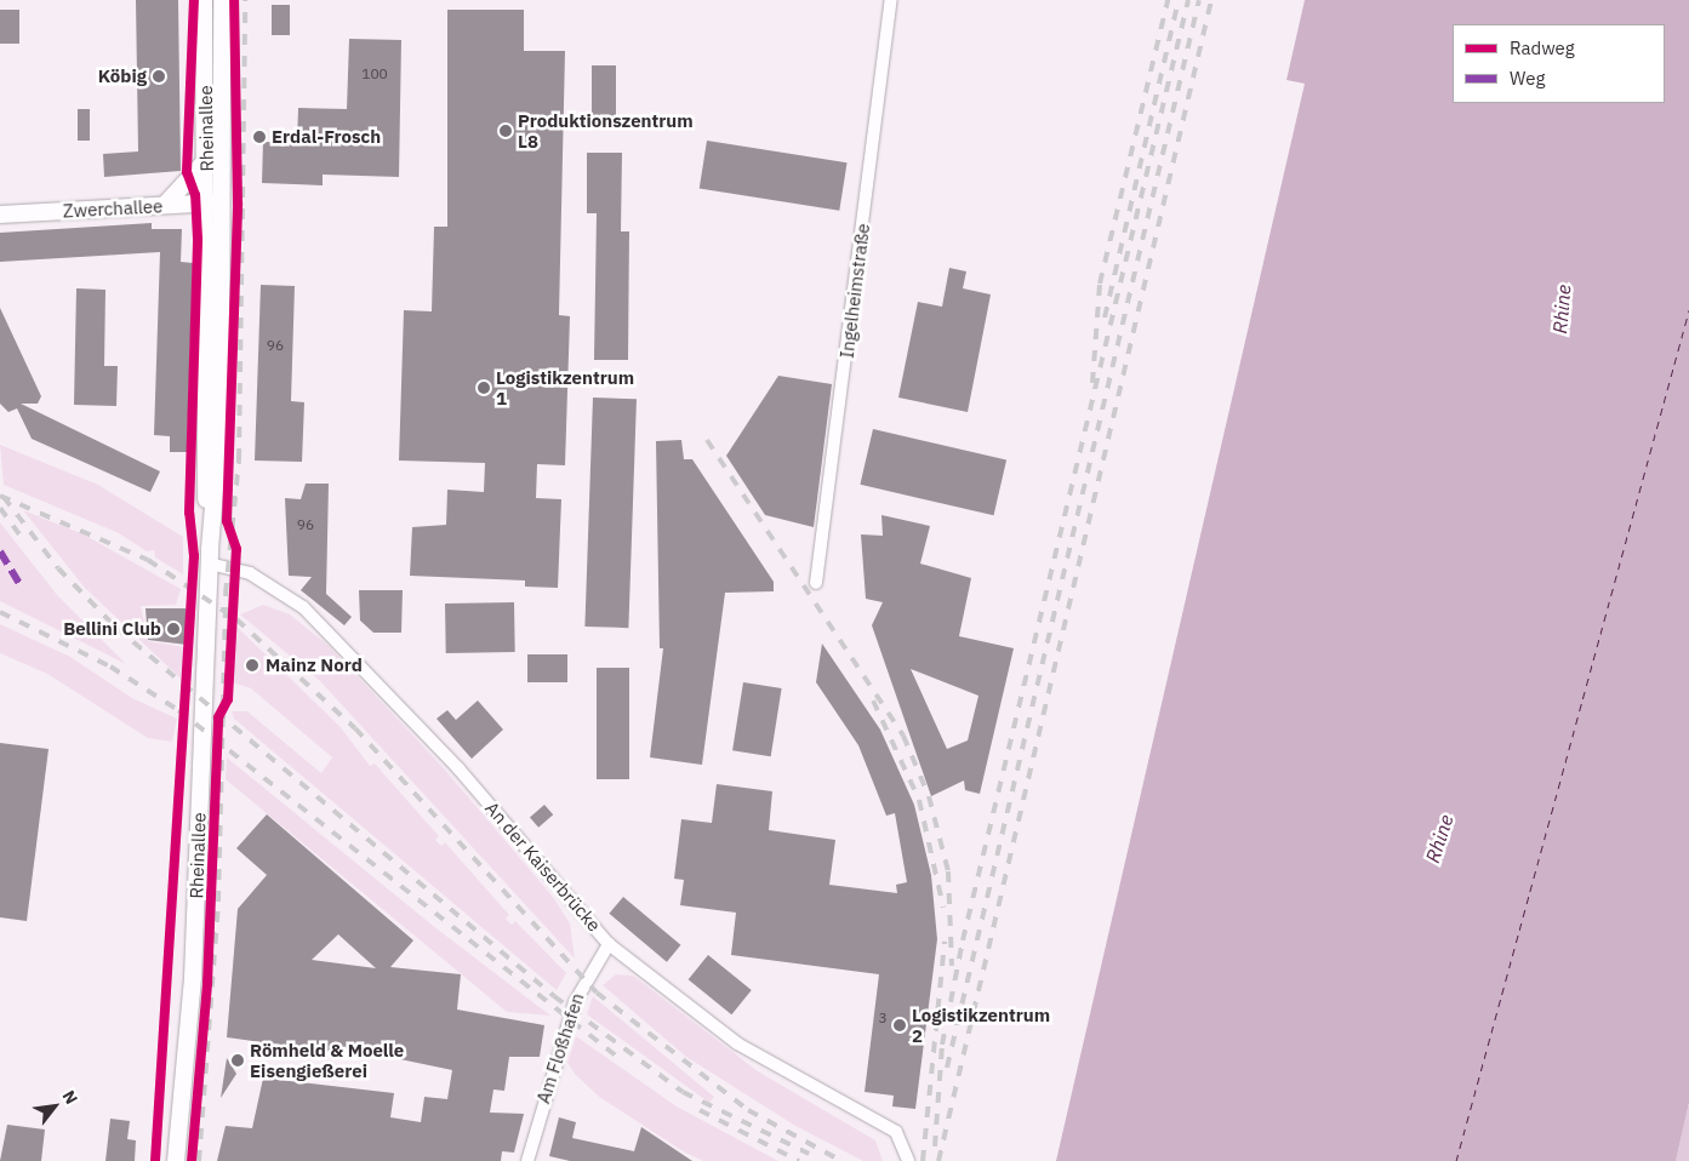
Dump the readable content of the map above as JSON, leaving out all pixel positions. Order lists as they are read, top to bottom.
{
  "streets": {
    "main road": ["Rheinallee", "Zwerchallee"],
    "street": ["Ingelheimstraße", "An der Kaiserbrücke", "Am Floßhafen"]
  },
  "crossings": [
    ["Rheinallee", "Zwerchallee"],
    ["Rheinallee", "An der Kaiserbrücke"],
    ["An der Kaiserbrücke", "Am Floßhafen"]
  ],
  "water": ["Rhine"],
  "places": [
    "Köbig",
    "Produktionszentrum L8",
    "Erdal-Frosch",
    "Logistikzentrum 1",
    "Bellini Club",
    "Mainz Nord",
    "Logistikzentrum 2",
    "Römheld & Moelle Eisengießerei"
  ],
  "house_numbers": [
    "100",
    "96",
    "96",
    "3"
  ],
  "legend": ["Radweg", "Weg"],
  "north": "top right"
}
